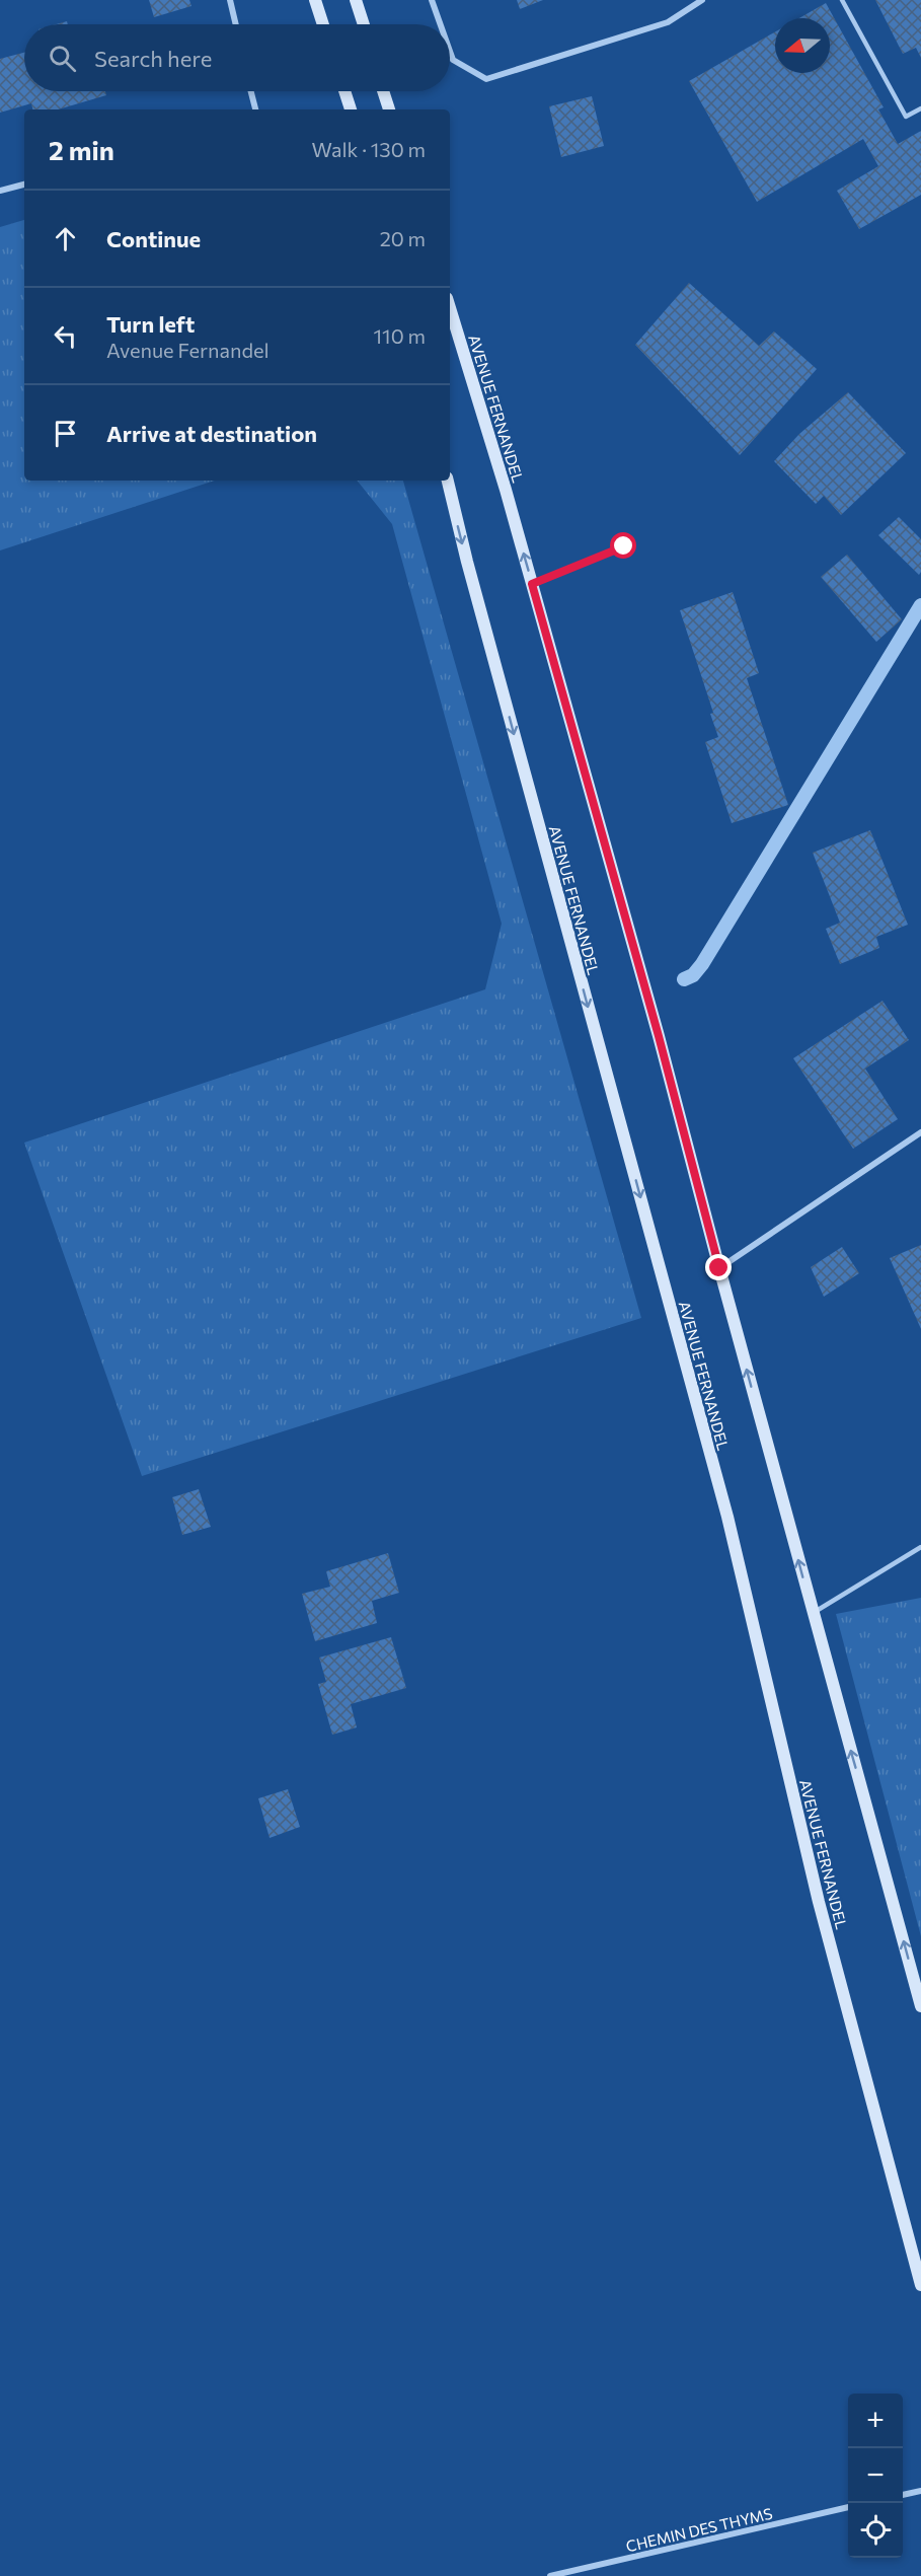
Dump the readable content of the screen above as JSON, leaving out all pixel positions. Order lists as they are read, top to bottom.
{
  "streets": {
    "main road": ["AVENUE FERNANDEL"],
    "street": ["CHEMIN DES THYMS"]
  },
  "north": "left",
  "page": {
    "search": "Search here",
    "heading": ["2 min", "Walk · 130 m"],
    "list": [
      ["Continue", "20 m"],
      ["Turn left", "Avenue Fernandel", "110 m"],
      "Arrive at destination"
    ],
    "map_buttons": ["+", "−"]
  }
}
